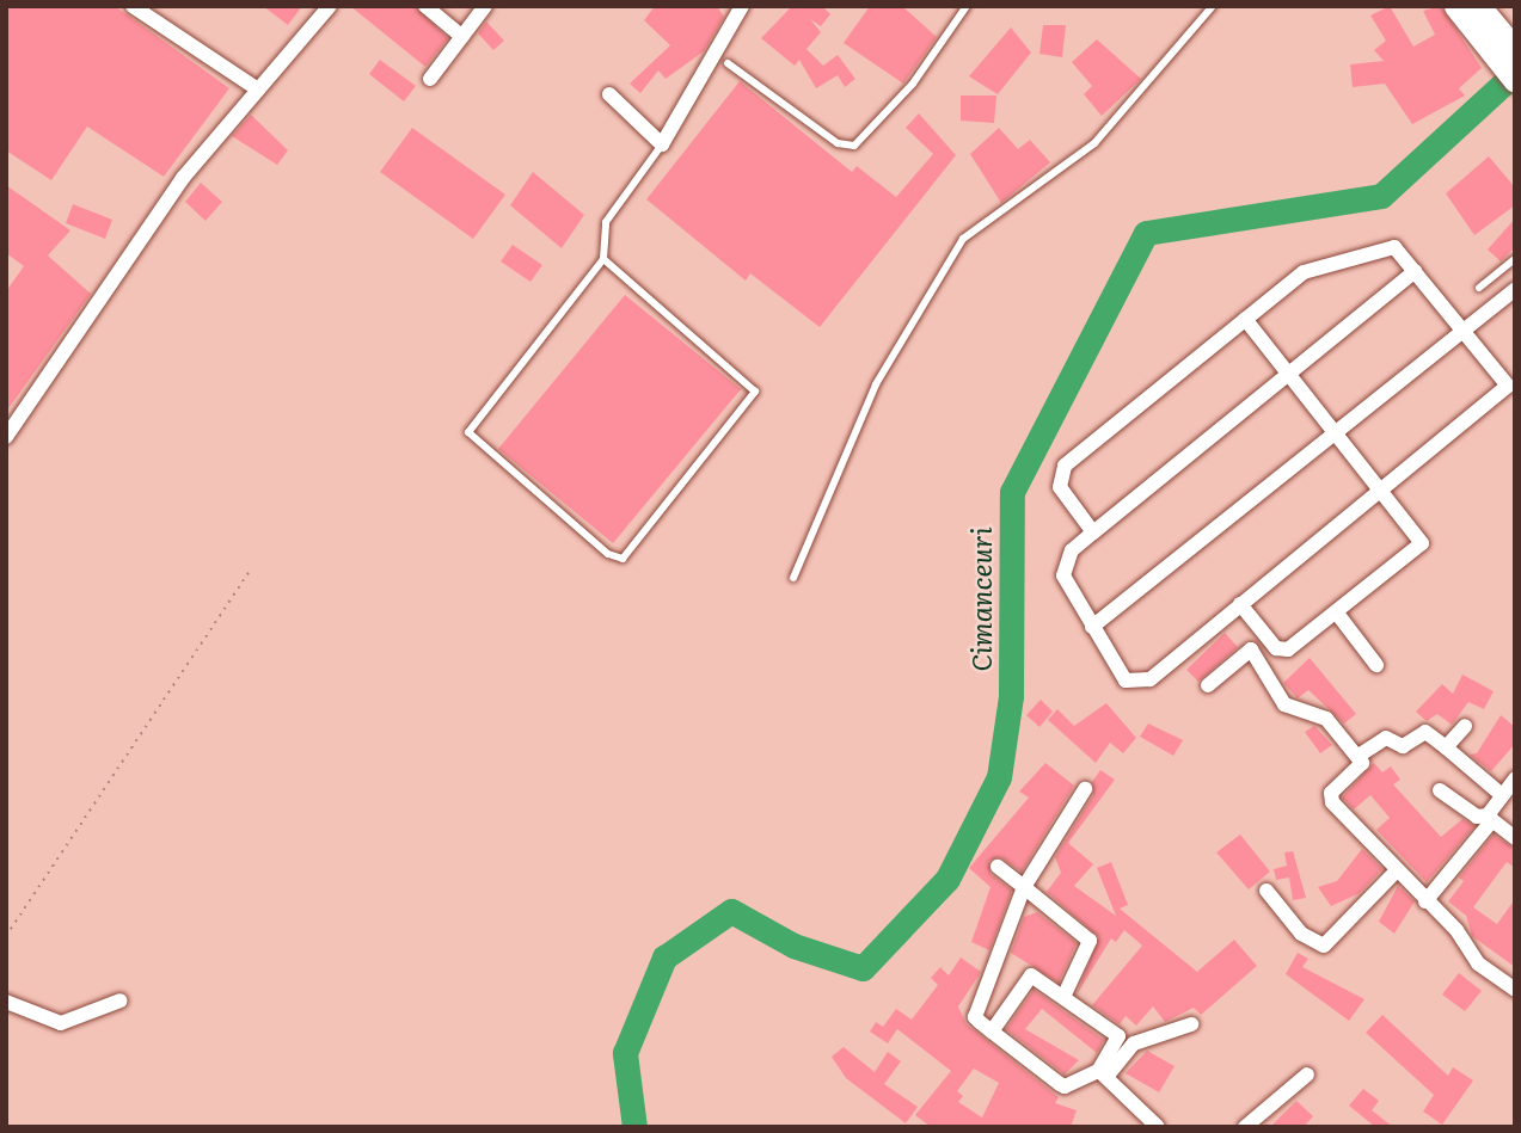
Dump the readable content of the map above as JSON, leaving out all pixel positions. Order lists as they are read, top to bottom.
{
  "water": ["Cimanceuri"]
}
